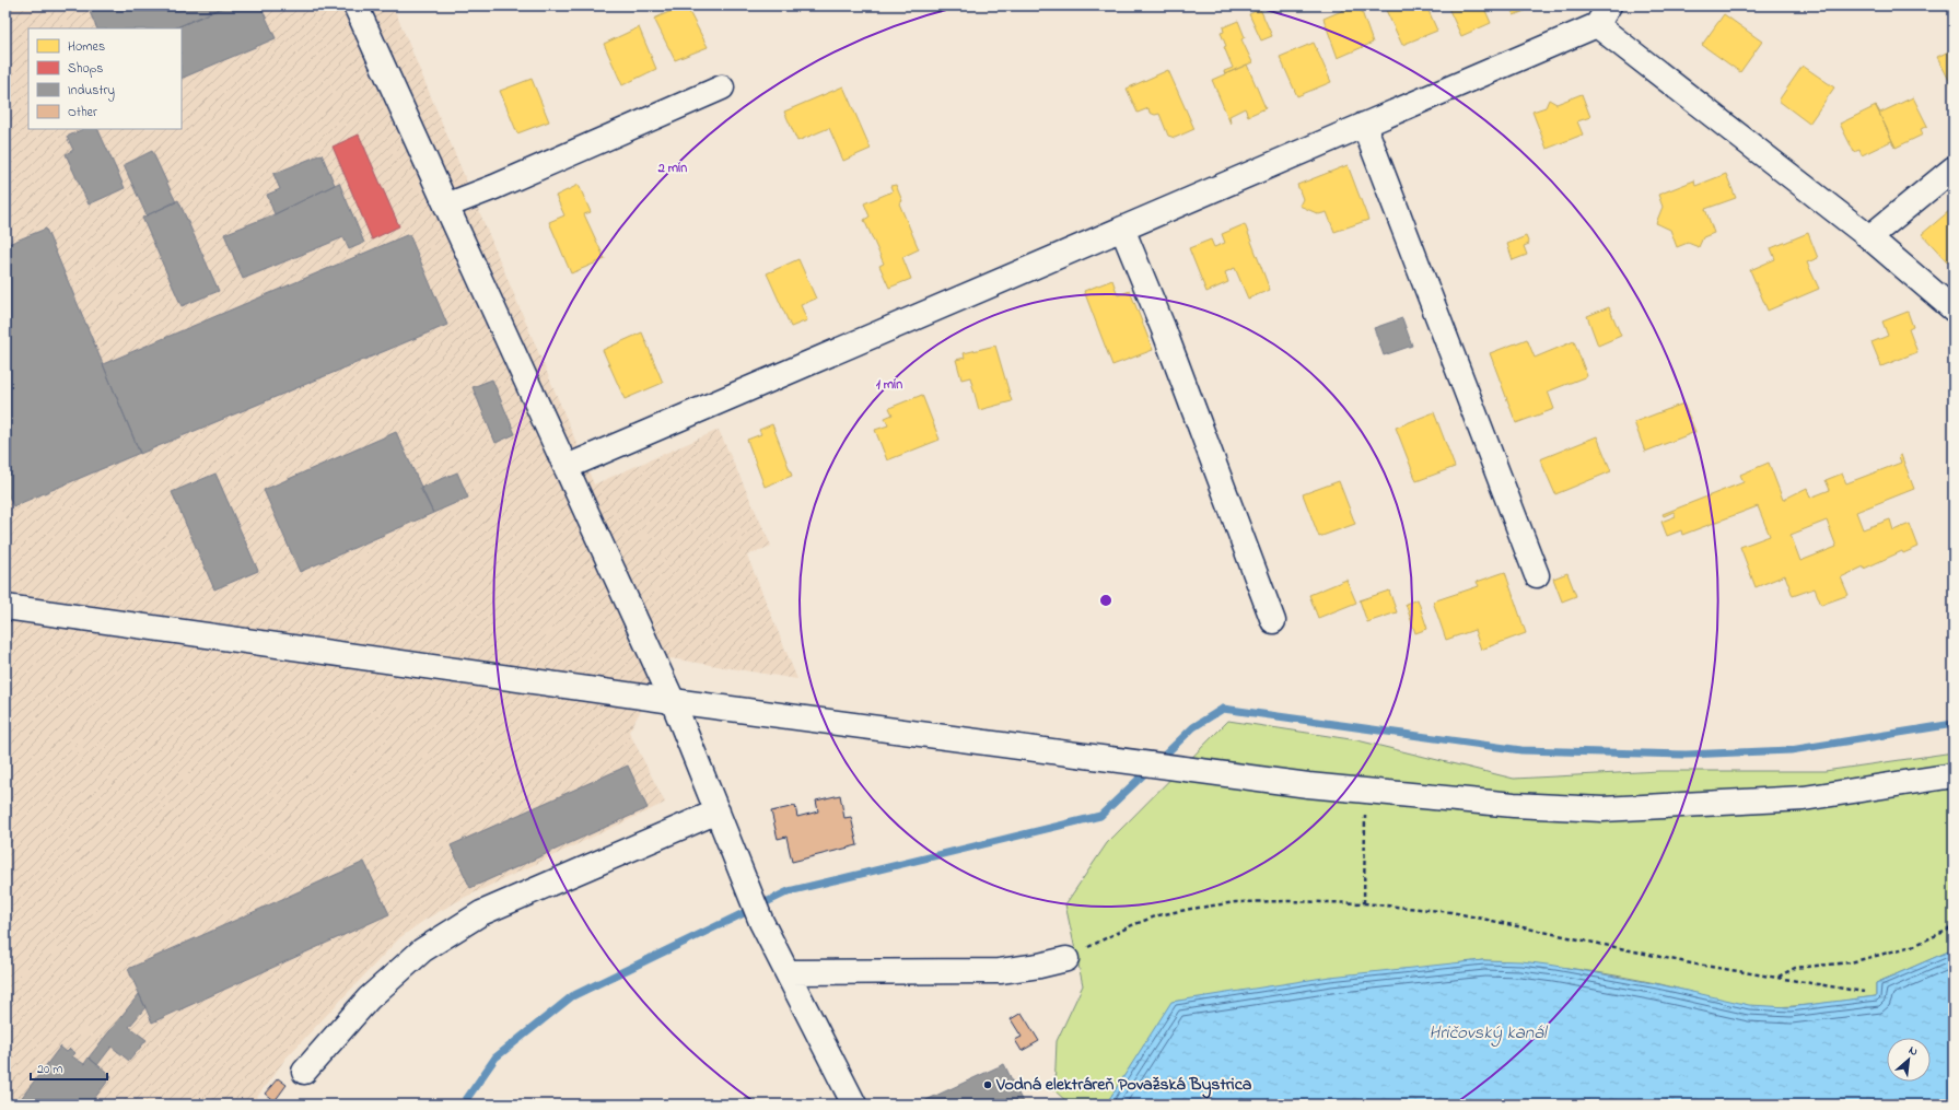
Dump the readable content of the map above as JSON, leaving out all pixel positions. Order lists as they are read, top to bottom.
{
  "water": ["Hričovský kanál"],
  "places": ["Vodná elektráreň Považská Bystrica"],
  "legend": [
    "Homes",
    "Shops",
    "Industry",
    "Other"
  ],
  "scale_bar": "20 m",
  "north": "top right",
  "rings": ["2 min", "1 min"]
}
